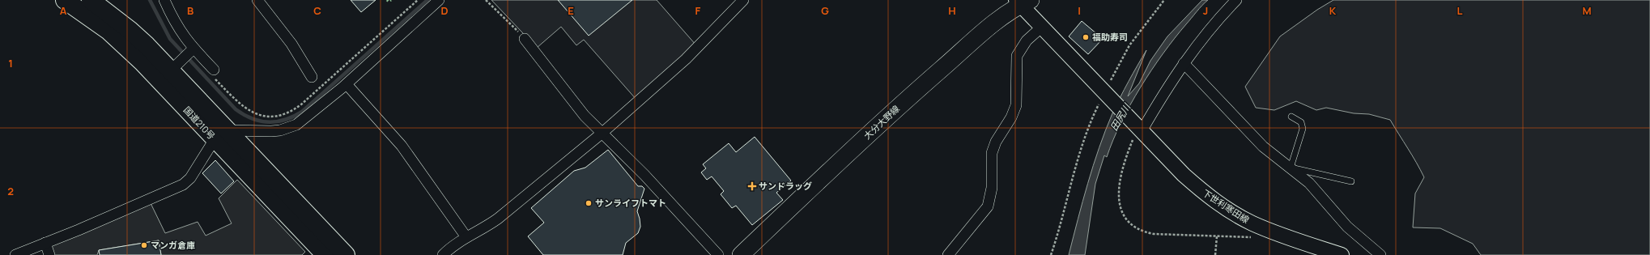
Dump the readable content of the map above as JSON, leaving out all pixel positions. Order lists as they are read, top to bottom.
{
  "streets": {
    "highway": ["国道210号"],
    "main road": ["大分大野線", "下世利寒田線"]
  },
  "water": ["田尻川"],
  "places": {
    "other": ["福助寿司", "サンライフトマト", "マンガ倉庫"],
    "health": ["サンドラッグ"]
  },
  "grid": {
    "columns": [
      "A",
      "B",
      "C",
      "D",
      "E",
      "F",
      "G",
      "H",
      "I",
      "J",
      "K",
      "L",
      "M"
    ],
    "rows": ["1", "2"]
  }
}
